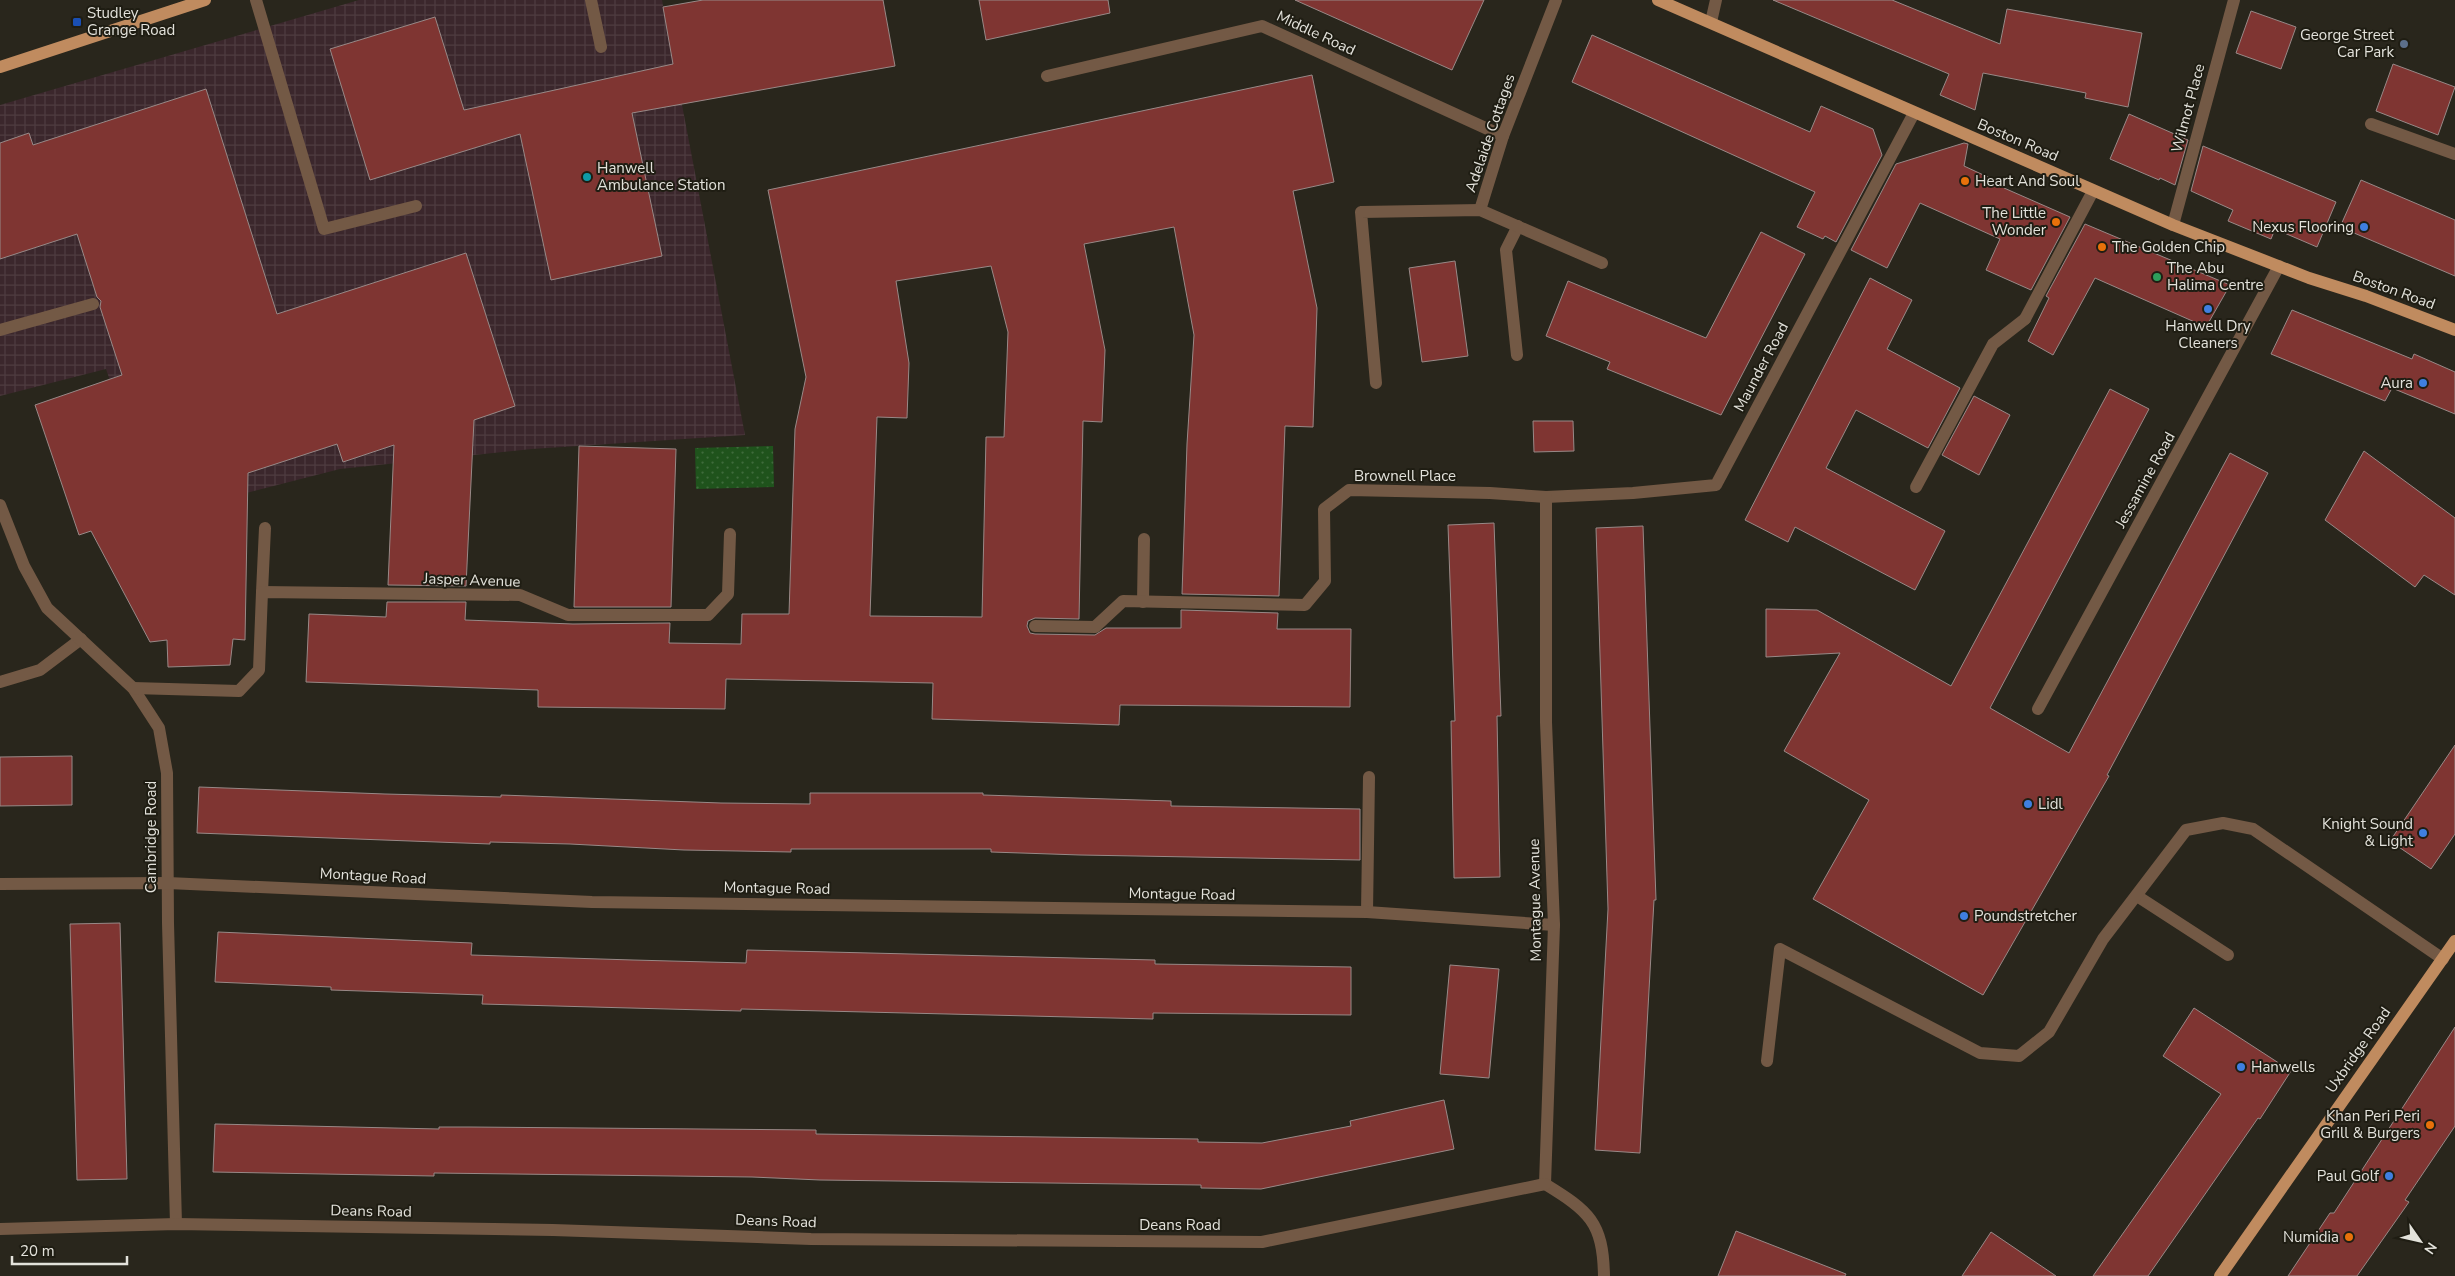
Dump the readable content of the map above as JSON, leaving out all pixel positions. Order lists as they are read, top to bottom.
{
  "streets": {
    "main road": ["Boston Road", "Uxbridge Road"],
    "street": [
      "Middle Road",
      "Wilmot Place",
      "Adelaide Cottages",
      "Maunder Road",
      "Brownell Place",
      "Jessamine Road",
      "Jasper Avenue",
      "Cambridge Road",
      "Montague Road",
      "Montague Avenue",
      "Deans Road"
    ]
  },
  "crossings": [
    ["Middle Road", "Adelaide Cottages"],
    ["Wilmot Place", "Boston Road"],
    ["Boston Road", "Maunder Road"],
    ["Boston Road", "Jessamine Road"],
    ["Maunder Road", "Brownell Place"],
    ["Maunder Road", "Montague Avenue"],
    ["Brownell Place", "Montague Avenue"],
    ["Cambridge Road", "Montague Road"],
    ["Cambridge Road", "Deans Road"],
    ["Montague Road", "Montague Avenue"],
    ["Montague Avenue", "Deans Road"]
  ],
  "places": {
    "transit": ["Studley Grange Road"],
    "other": [
      "George Street Car Park",
      "Hanwell Ambulance Station",
      "Heart And Soul",
      "The Little Wonder",
      "Nexus Flooring",
      "The Golden Chip",
      "The Abu Halima Centre",
      "Hanwell Dry Cleaners",
      "Aura",
      "Lidl",
      "Knight Sound & Light",
      "Poundstretcher",
      "Hanwells",
      "Khan Peri Peri Grill & Burgers",
      "Paul Golf",
      "Numidia"
    ]
  },
  "scale_bar": "20 m",
  "north": "bottom right"
}
